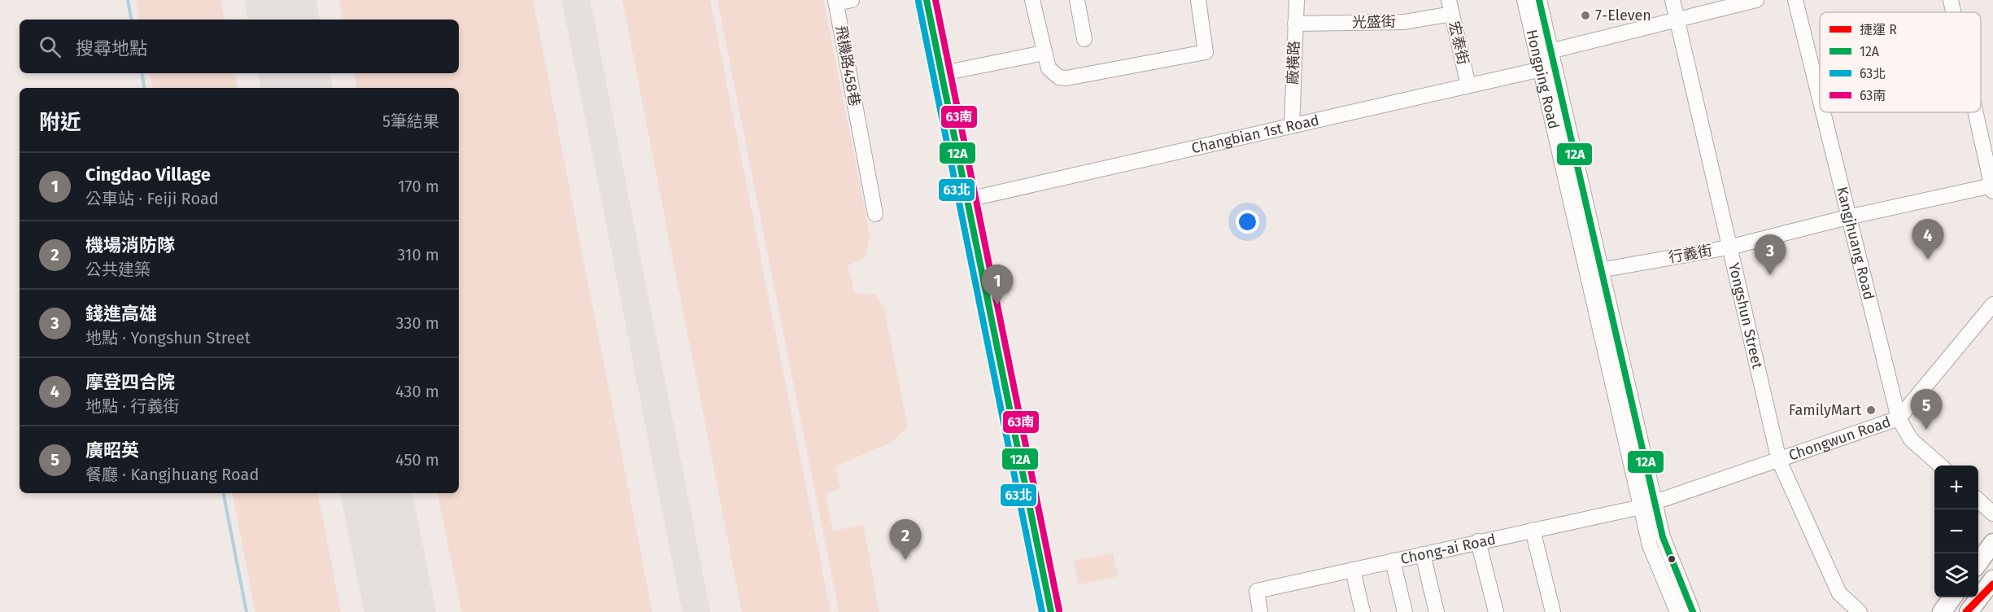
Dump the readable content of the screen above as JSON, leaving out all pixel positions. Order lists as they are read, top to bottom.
{
  "streets": {
    "street": [
      "光盛街",
      "宏泰街",
      "廠橫路",
      "飛機路458巷",
      "Hongping Road",
      "Changbian 1st Road",
      "Kangjhuang Road",
      "行義街",
      "Yongshun Street",
      "Chongwun Road",
      "Chong-ai Road"
    ]
  },
  "crossings": [
    ["光盛街", "宏泰街"],
    ["光盛街", "廠橫路"],
    ["宏泰街", "Changbian 1st Road"],
    ["廠橫路", "Changbian 1st Road"],
    ["Hongping Road", "Changbian 1st Road"],
    ["Hongping Road", "行義街"],
    ["Hongping Road", "Chongwun Road"],
    ["Hongping Road", "Chong-ai Road"],
    ["Kangjhuang Road", "行義街"],
    ["Kangjhuang Road", "Chongwun Road"],
    ["行義街", "Yongshun Street"],
    ["Yongshun Street", "Chongwun Road"],
    ["Chongwun Road", "Chong-ai Road"]
  ],
  "places": ["7-Eleven", "FamilyMart"],
  "lines": [
    "transit line 12A",
    "transit line 63南",
    "transit line 63北",
    "metro line R"
  ],
  "legend": [
    "捷運 R",
    "12A",
    "63北",
    "63南"
  ],
  "page": {
    "search": "搜尋地點",
    "heading": ["附近", "5筆結果"],
    "list": [
      {
        "mark": "1",
        "name": "Cingdao Village",
        "note": "公車站 · Feiji Road",
        "value": "170 m"
      },
      {
        "mark": "2",
        "name": "機場消防隊",
        "note": "公共建築",
        "value": "310 m"
      },
      {
        "mark": "3",
        "name": "錢進高雄",
        "note": "地點 · Yongshun Street",
        "value": "330 m"
      },
      {
        "mark": "4",
        "name": "摩登四合院",
        "note": "地點 · 行義街",
        "value": "430 m"
      },
      {
        "mark": "5",
        "name": "廣昭英",
        "note": "餐廳 · Kangjhuang Road",
        "value": "450 m"
      }
    ],
    "pins": [
      "4",
      "3",
      "1",
      "5",
      "2"
    ],
    "map_buttons": ["+", "−"]
  }
}
